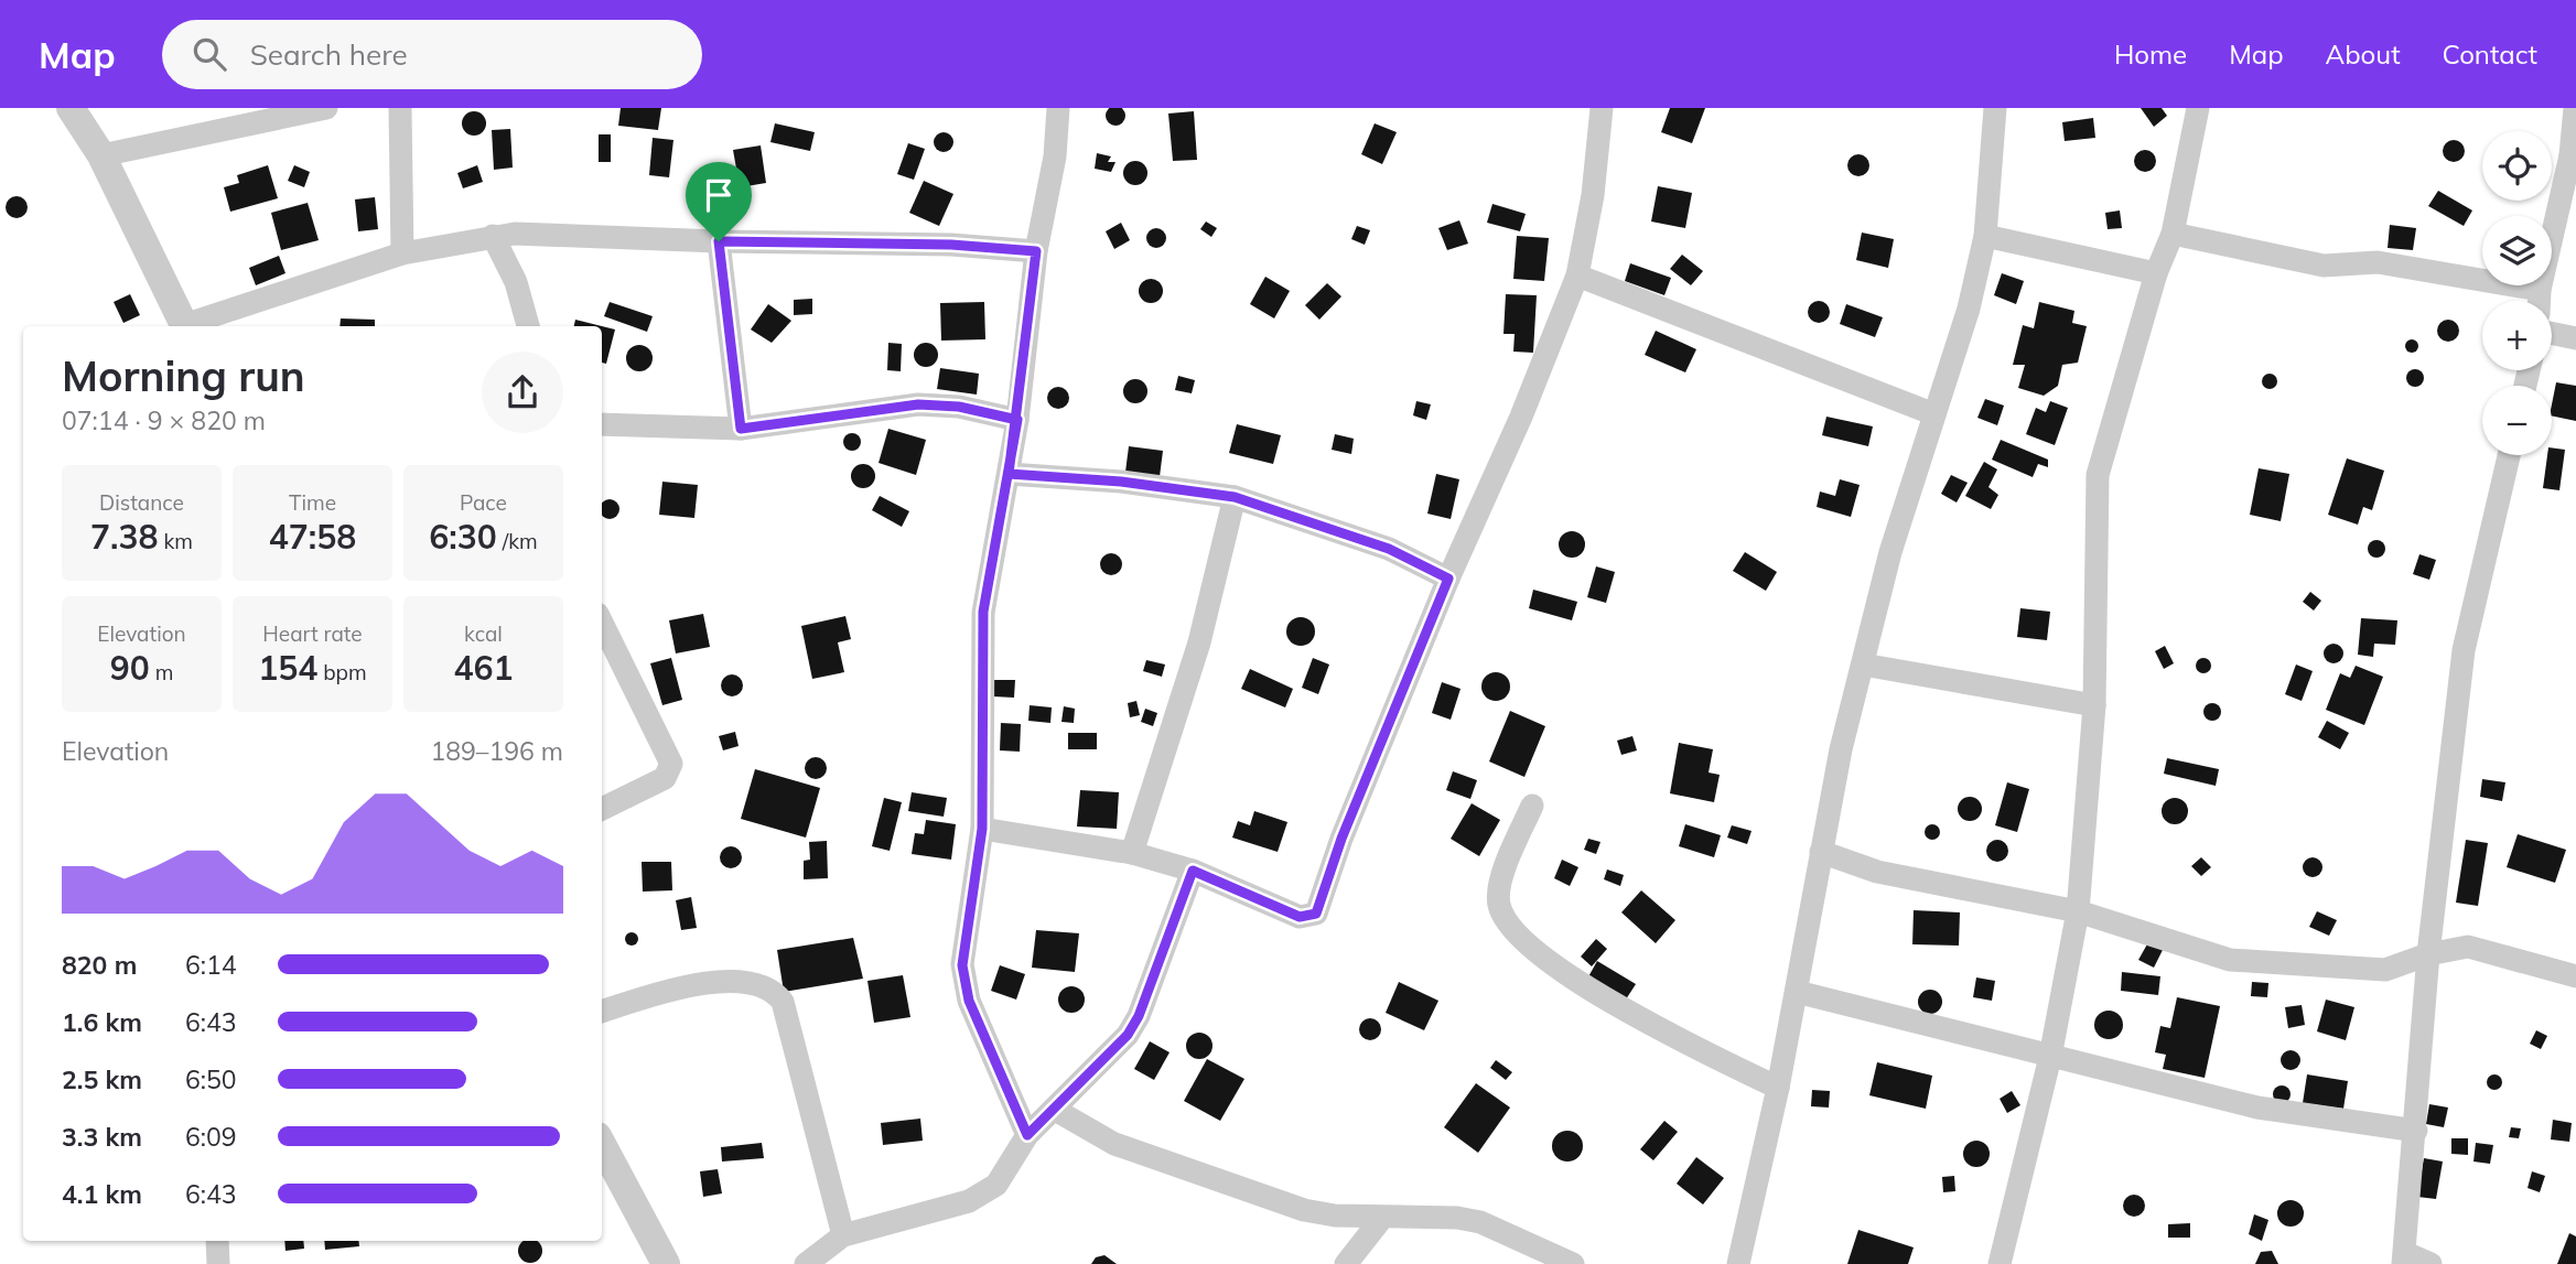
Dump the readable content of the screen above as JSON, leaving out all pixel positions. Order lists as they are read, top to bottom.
{
  "page": {
    "header": "Map",
    "search": "Search here",
    "nav": [
      "Home",
      "Map",
      "About",
      "Contact"
    ],
    "map_buttons": ["+", "−"],
    "heading": ["Morning run", "07:14 · 9 × 820 m"],
    "stats": [
      ["Distance", "7.38 km"],
      ["Time", "47:58"],
      ["Pace", "6:30 /km"],
      ["Elevation", "90 m"],
      ["Heart rate", "154 bpm"],
      ["kcal", "461"]
    ],
    "chart": ["Elevation", "189–196 m"],
    "list": [
      {
        "name": "820 m",
        "note": "6:14"
      },
      {
        "name": "1.6 km",
        "note": "6:43"
      },
      {
        "name": "2.5 km",
        "note": "6:50"
      },
      {
        "name": "3.3 km",
        "note": "6:09"
      },
      {
        "name": "4.1 km",
        "note": "6:43"
      }
    ]
  }
}
